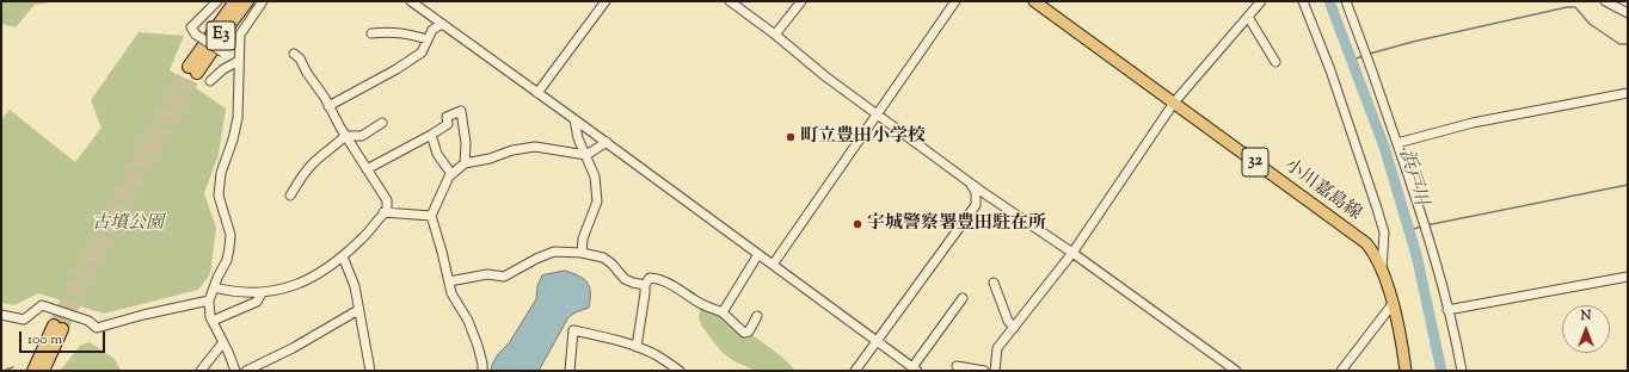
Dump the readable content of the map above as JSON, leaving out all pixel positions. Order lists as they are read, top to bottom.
{
  "streets": {
    "highway": ["E3"],
    "main road": ["32", "小川嘉島線"]
  },
  "water": ["浜戸川"],
  "parks": ["古墳公園"],
  "places": ["町立豊田小学校", "宇城警察署豊田駐在所"],
  "scale_bar": "100 m",
  "north": "top"
}
